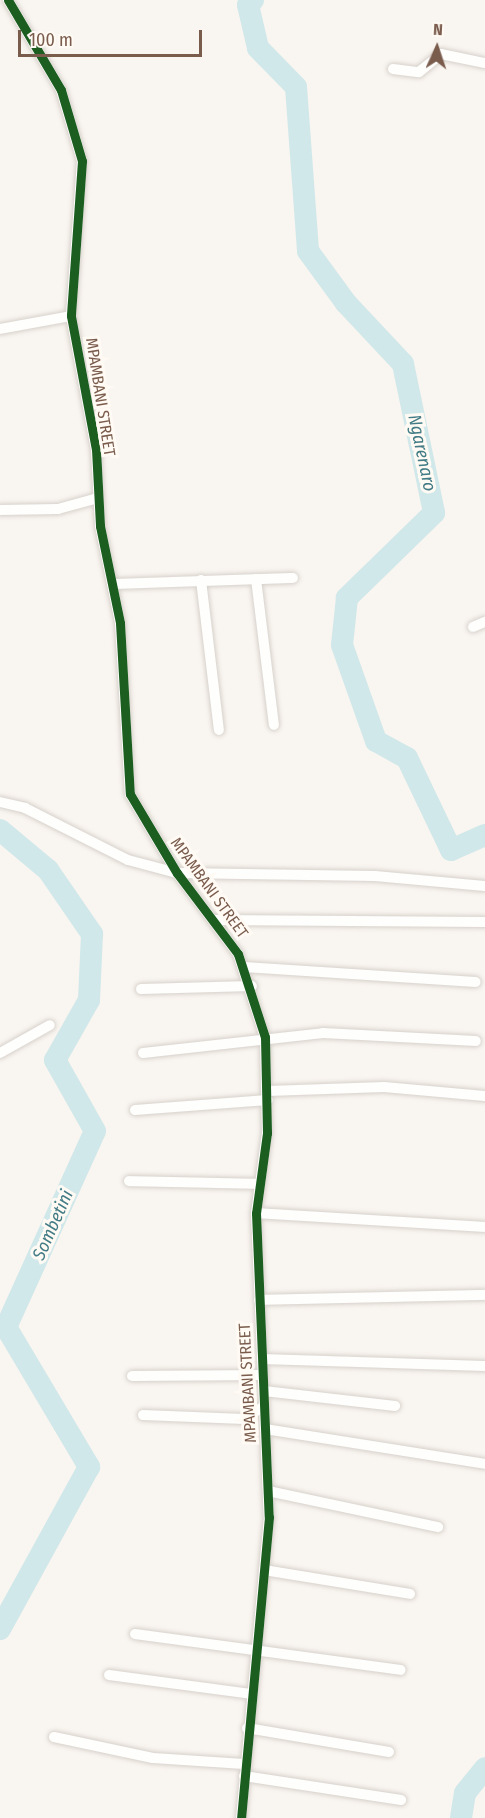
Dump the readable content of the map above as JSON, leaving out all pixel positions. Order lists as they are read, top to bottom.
{
  "streets": {
    "street": ["MPAMBANI STREET"]
  },
  "water": ["Ngarenaro", "Sombetini"],
  "scale_bar": "100 m",
  "north": "top"
}
